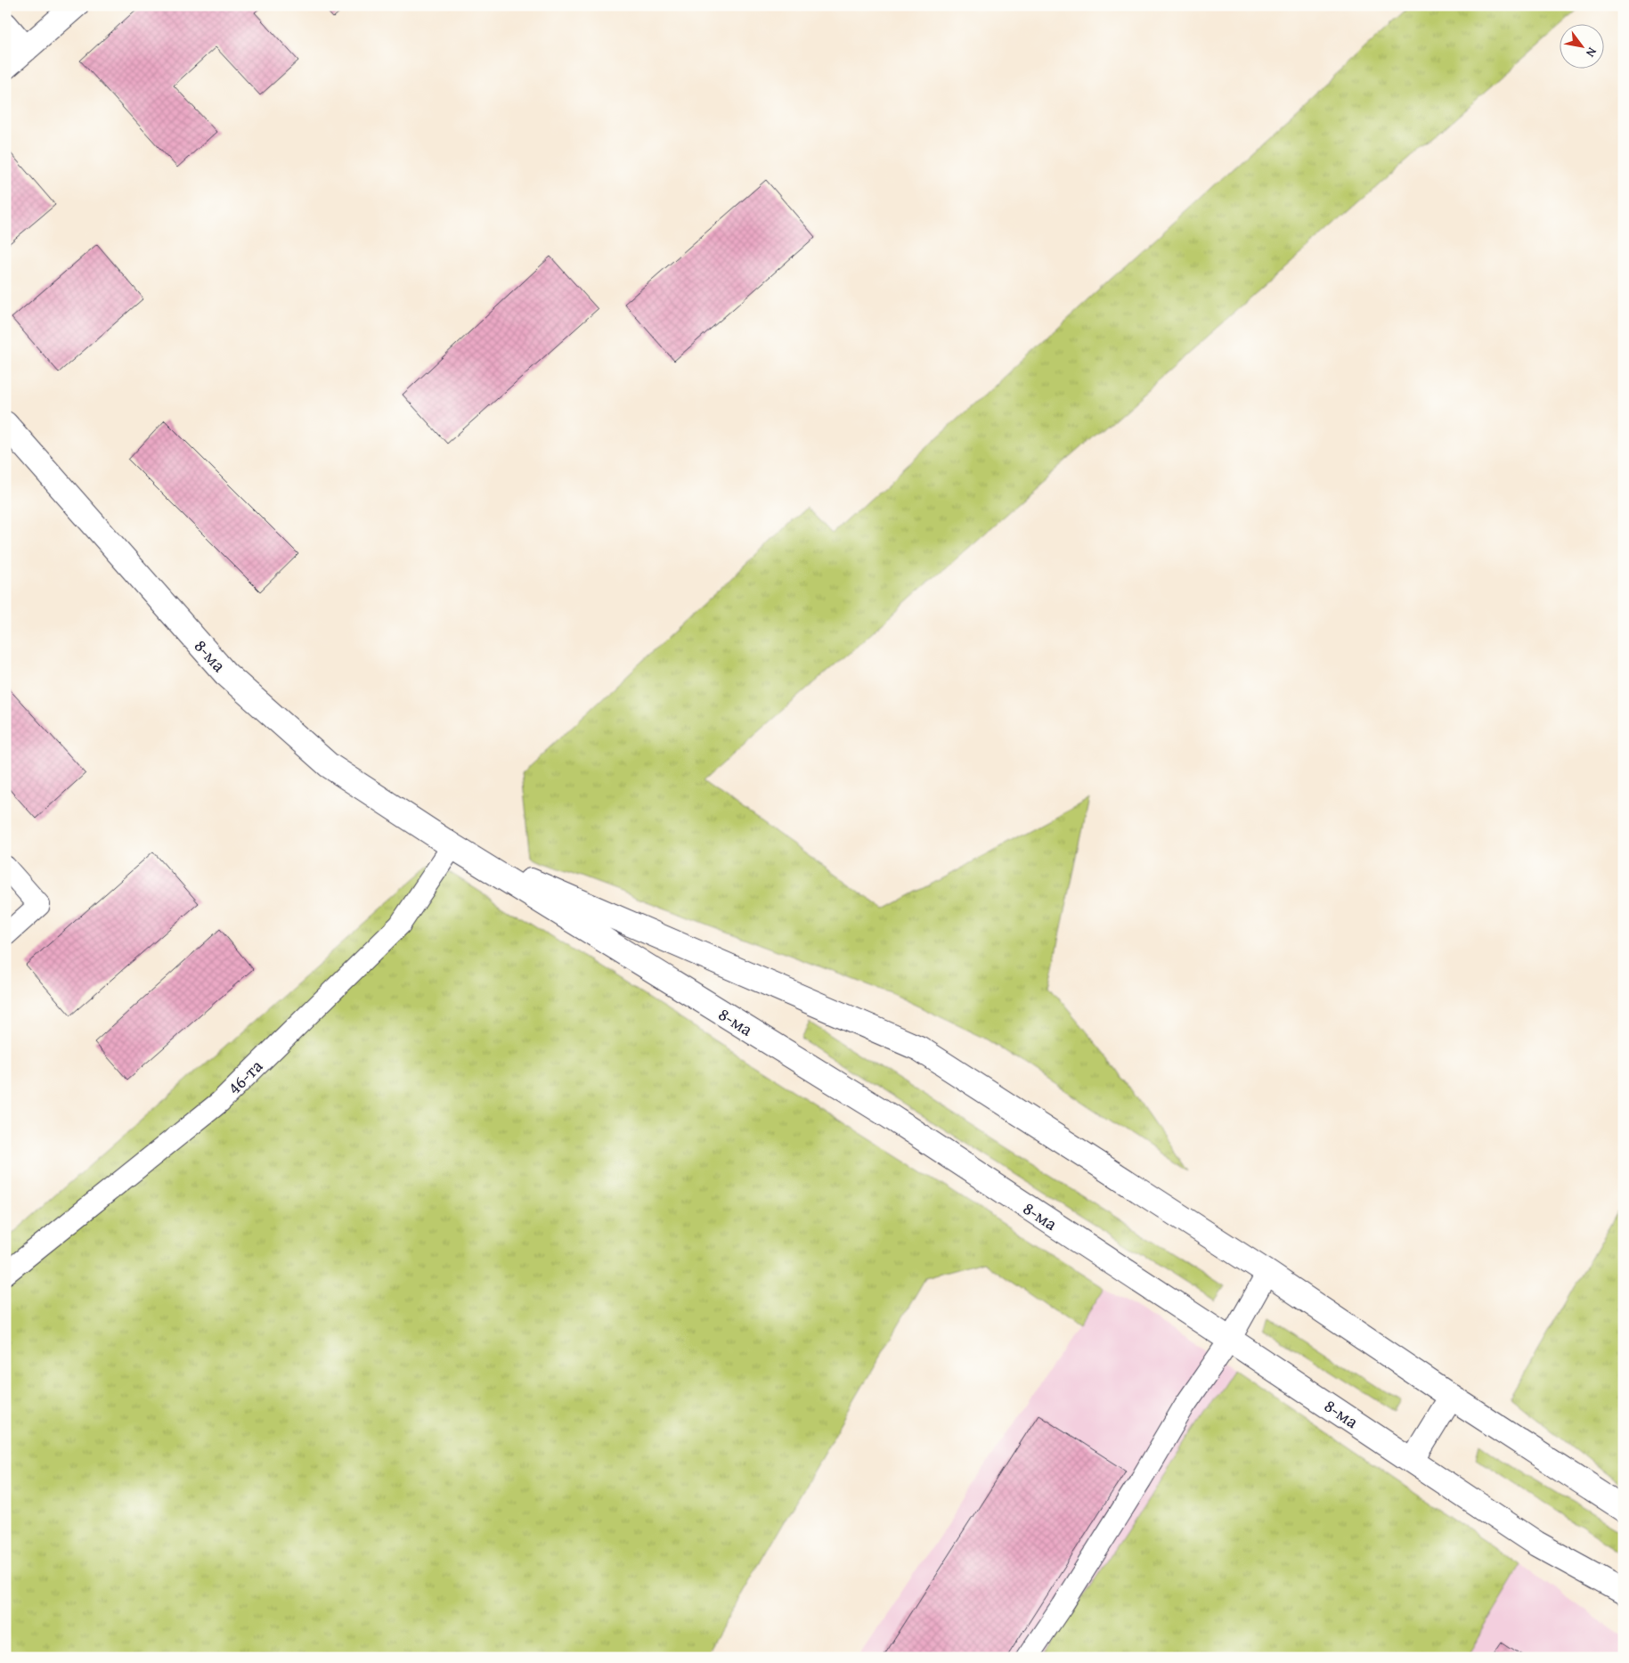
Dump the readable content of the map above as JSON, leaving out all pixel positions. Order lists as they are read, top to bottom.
{
  "streets": {
    "street": ["8-ма"],
    "lane": ["46-та"]
  },
  "crossings": [
    ["8-ма", "46-та"]
  ],
  "north": "bottom right"
}
